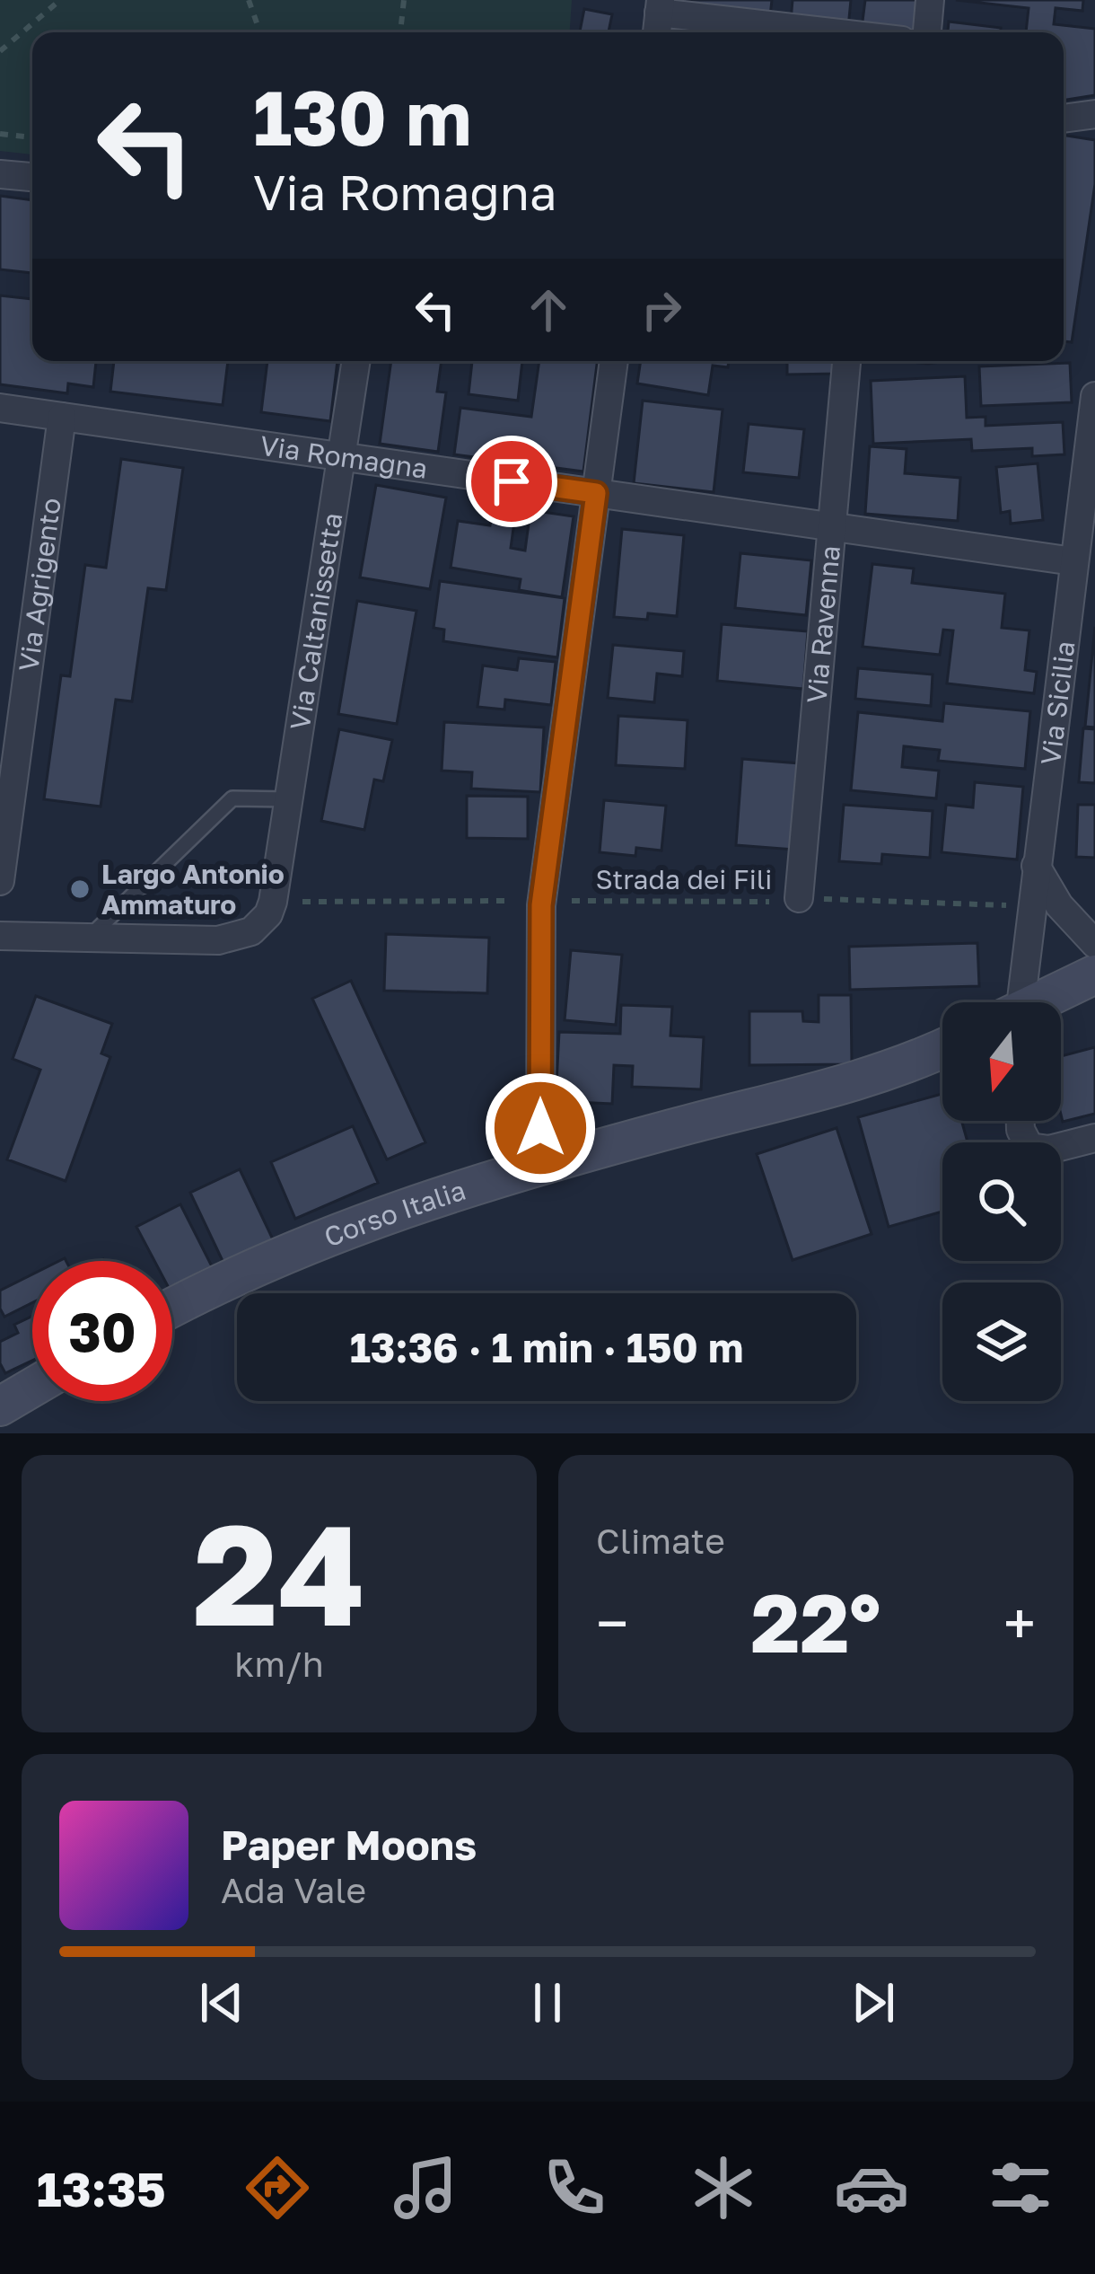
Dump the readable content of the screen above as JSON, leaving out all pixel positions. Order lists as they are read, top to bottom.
{
  "streets": {
    "street": [
      "Via Romagna",
      "Via Agrigento",
      "Via Caltanissetta",
      "Via Ravenna",
      "Via Sicilia",
      "Corso Italia"
    ],
    "path": ["Strada dei Fili"]
  },
  "crossings": [
    ["Via Romagna", "Via Agrigento"],
    ["Via Romagna", "Via Caltanissetta"],
    ["Via Romagna", "Via Ravenna"],
    ["Via Romagna", "Via Sicilia"],
    ["Via Caltanissetta", "Strada dei Fili"],
    ["Via Ravenna", "Strada dei Fili"],
    ["Via Sicilia", "Strada dei Fili"]
  ],
  "places": ["Largo Antonio Ammaturo"],
  "north": "bottom",
  "page": {
    "turn": ["130 m", "Via Romagna"],
    "limit": "30",
    "trip": "13:36 · 1 min · 150 m",
    "tile": [
      ["24", "km/h"],
      "Climate"
    ],
    "heat": ["−", "22°", "+"],
    "song": ["Paper Moons", "Ada Vale"],
    "tabs": "13:35"
  }
}
